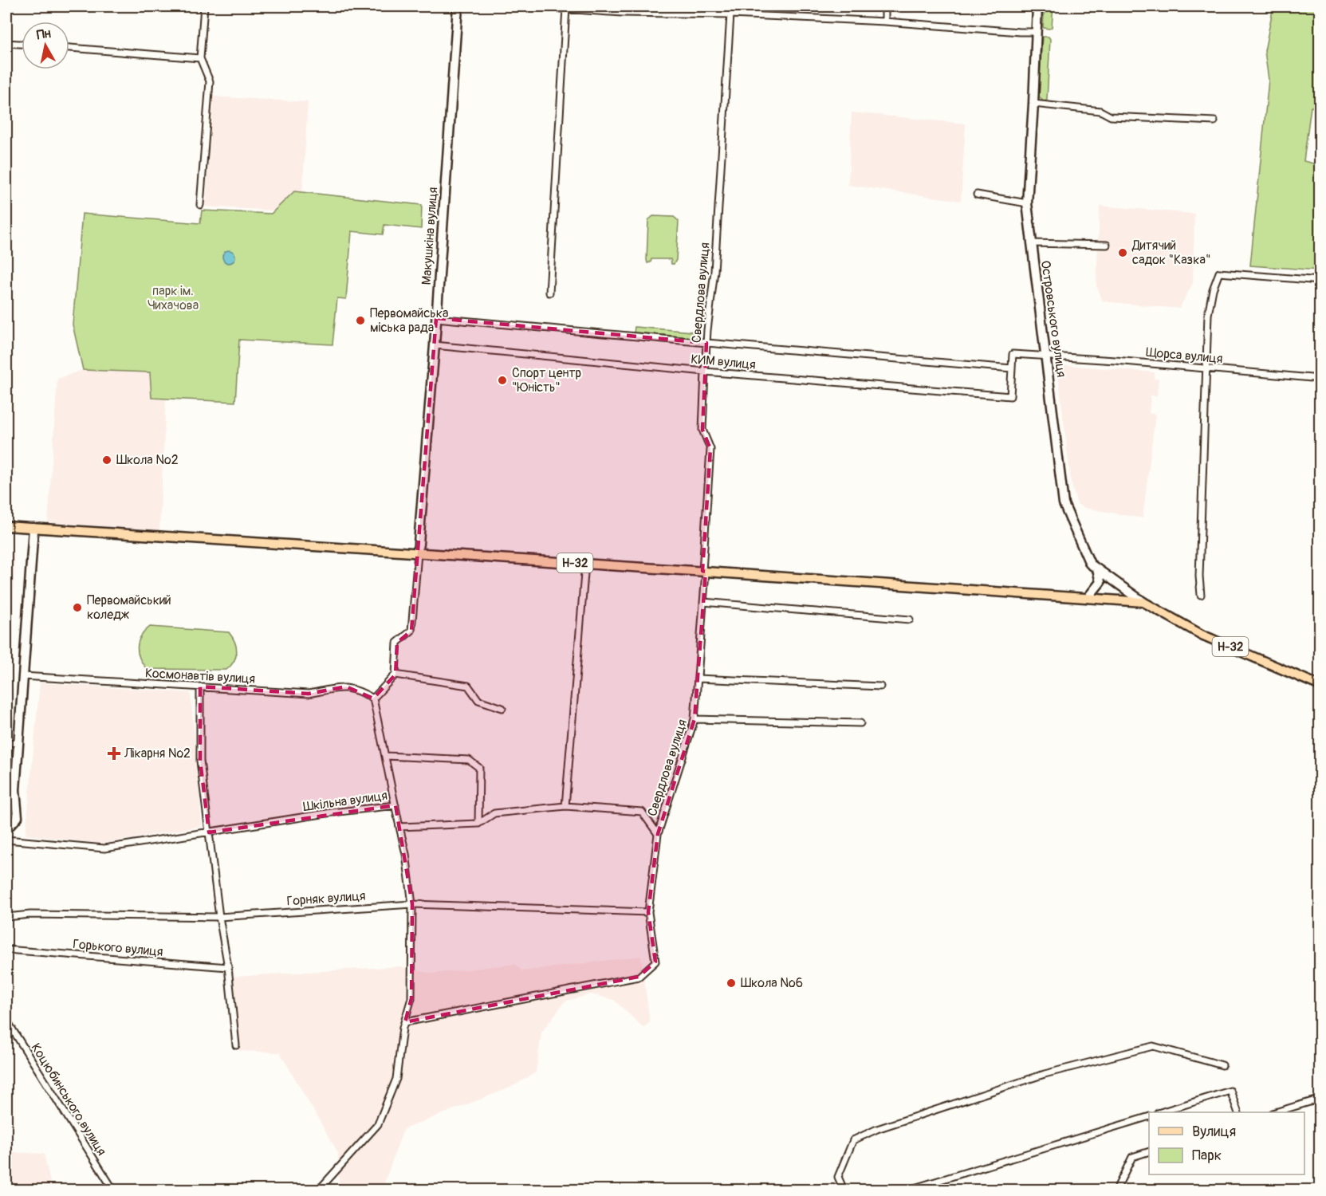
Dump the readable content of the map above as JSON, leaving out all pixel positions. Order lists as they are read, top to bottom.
{
  "streets": {
    "main road": ["Н-32"],
    "street": [
      "Макушкіна вулиця",
      "Свердлова вулиця",
      "Островського вулиця",
      "Щорса вулиця",
      "КИМ вулиця",
      "Космонавтів вулиця",
      "Шкільна вулиця",
      "Горняк вулиця",
      "Горького вулиця",
      "Коцюбинського вулиця"
    ]
  },
  "crossings": [
    ["Макушкіна вулиця", "КИМ вулиця"],
    ["Макушкіна вулиця", "Н-32"],
    ["Свердлова вулиця", "КИМ вулиця"],
    ["Свердлова вулиця", "Н-32"],
    ["Свердлова вулиця", "Шкільна вулиця"],
    ["Свердлова вулиця", "Горняк вулиця"],
    ["Островського вулиця", "Щорса вулиця"],
    ["Островського вулиця", "Н-32"],
    ["Щорса вулиця", "КИМ вулиця"],
    ["Шкільна вулиця", "Горняк вулиця"]
  ],
  "parks": ["парк ім. Чихачова"],
  "places": {
    "other": [
      "Дитячий садок \"Казка\"",
      "Первомайська міська рада",
      "Спорт центр \"Юність\"",
      "Школа №2",
      "Первомайський коледж",
      "Школа №6"
    ],
    "health": ["Лікарня №2"]
  },
  "legend": ["Вулиця", "Парк"],
  "north": "top"
}
